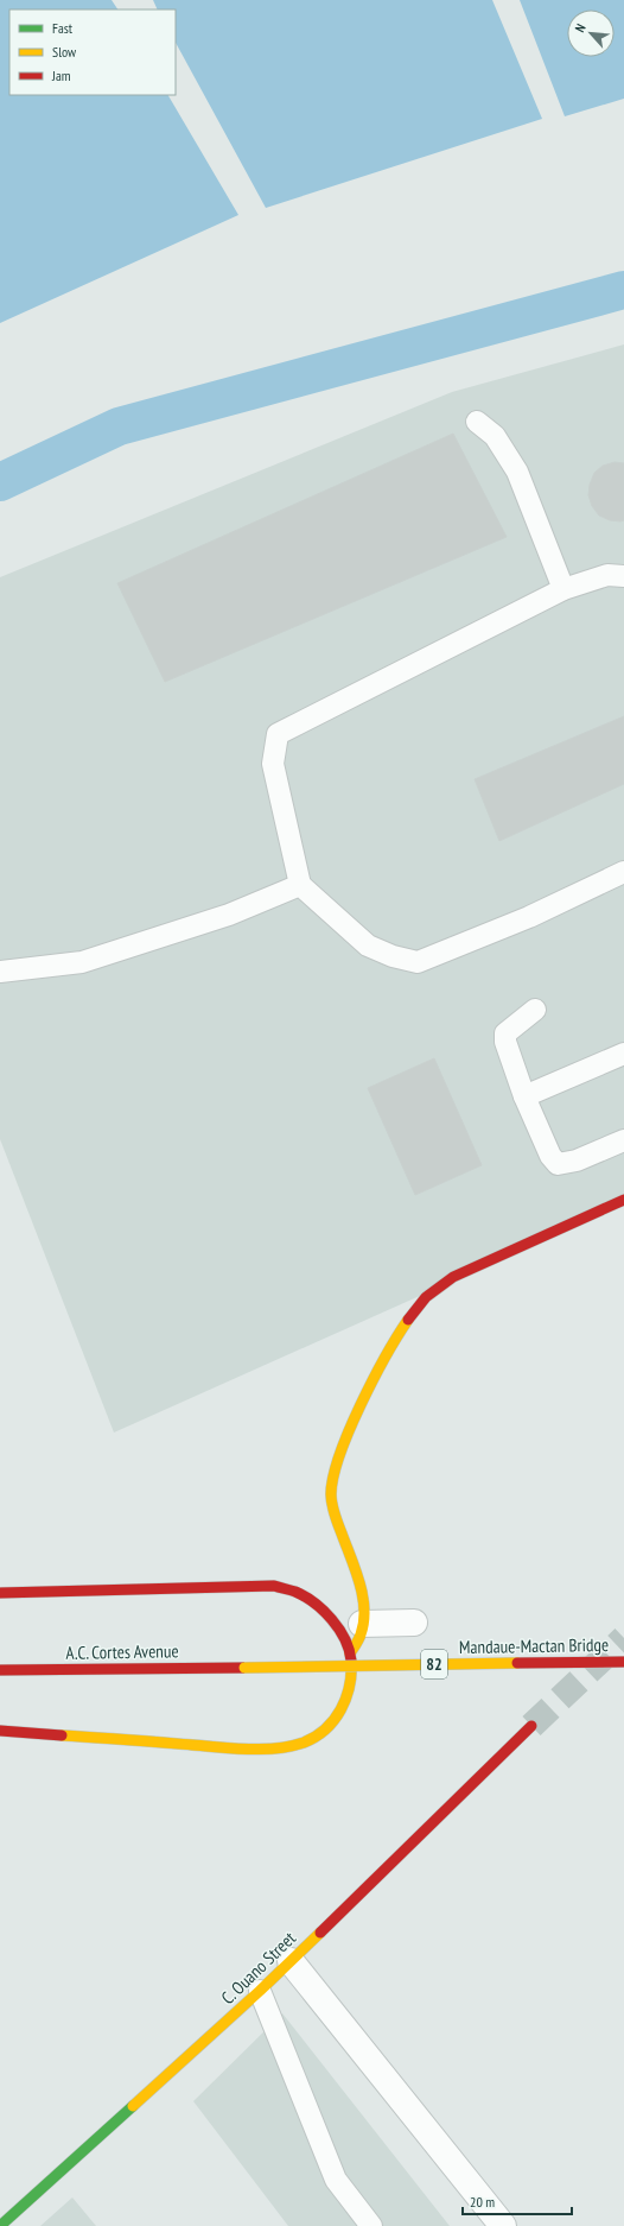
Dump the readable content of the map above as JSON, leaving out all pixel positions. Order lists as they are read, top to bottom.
{
  "streets": {
    "main road": [
      "Mandaue-Mactan Bridge",
      "A.C. Cortes Avenue",
      "82",
      "C. Ouano Street"
    ]
  },
  "crossings": [
    ["Mandaue-Mactan Bridge", "A.C. Cortes Avenue"]
  ],
  "legend": ["Fast", "Slow", "Jam"],
  "scale_bar": "20 m",
  "north": "top left"
}
